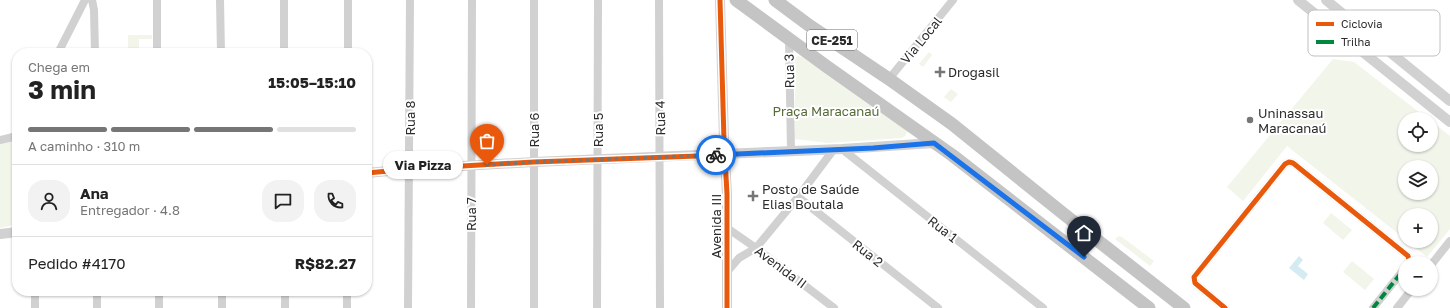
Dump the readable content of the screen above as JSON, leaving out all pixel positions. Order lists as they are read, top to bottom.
{
  "streets": {
    "main road": ["CE-251"],
    "street": [
      "Via Local",
      "Rua 3",
      "Rua 8",
      "Rua 4",
      "Rua 6",
      "Rua 5",
      "Rua 7",
      "Avenida III",
      "Rua 1",
      "Rua 2",
      "Avenida II"
    ]
  },
  "crossings": [
    ["CE-251", "Via Local"],
    ["CE-251", "Rua 3"],
    ["Avenida III", "Avenida II"]
  ],
  "parks": ["Praça Maracanaú"],
  "places": {
    "health": ["Drogasil", "Posto de Saúde Elias Boutala"],
    "other": ["Uninassau Maracanaú", "Via Pizza"]
  },
  "legend": ["Ciclovia", "Trilha"],
  "page": {
    "heading": ["3 min", "Chega em", "15:05–15:10"],
    "panel": [
      "Ana",
      "Entregador · 4.8",
      "Pedido #4170",
      "R$82.27"
    ],
    "map_buttons": ["+", "−"],
    "bar": "A caminho · 310 m",
    "bubble": "Via Pizza"
  }
}
